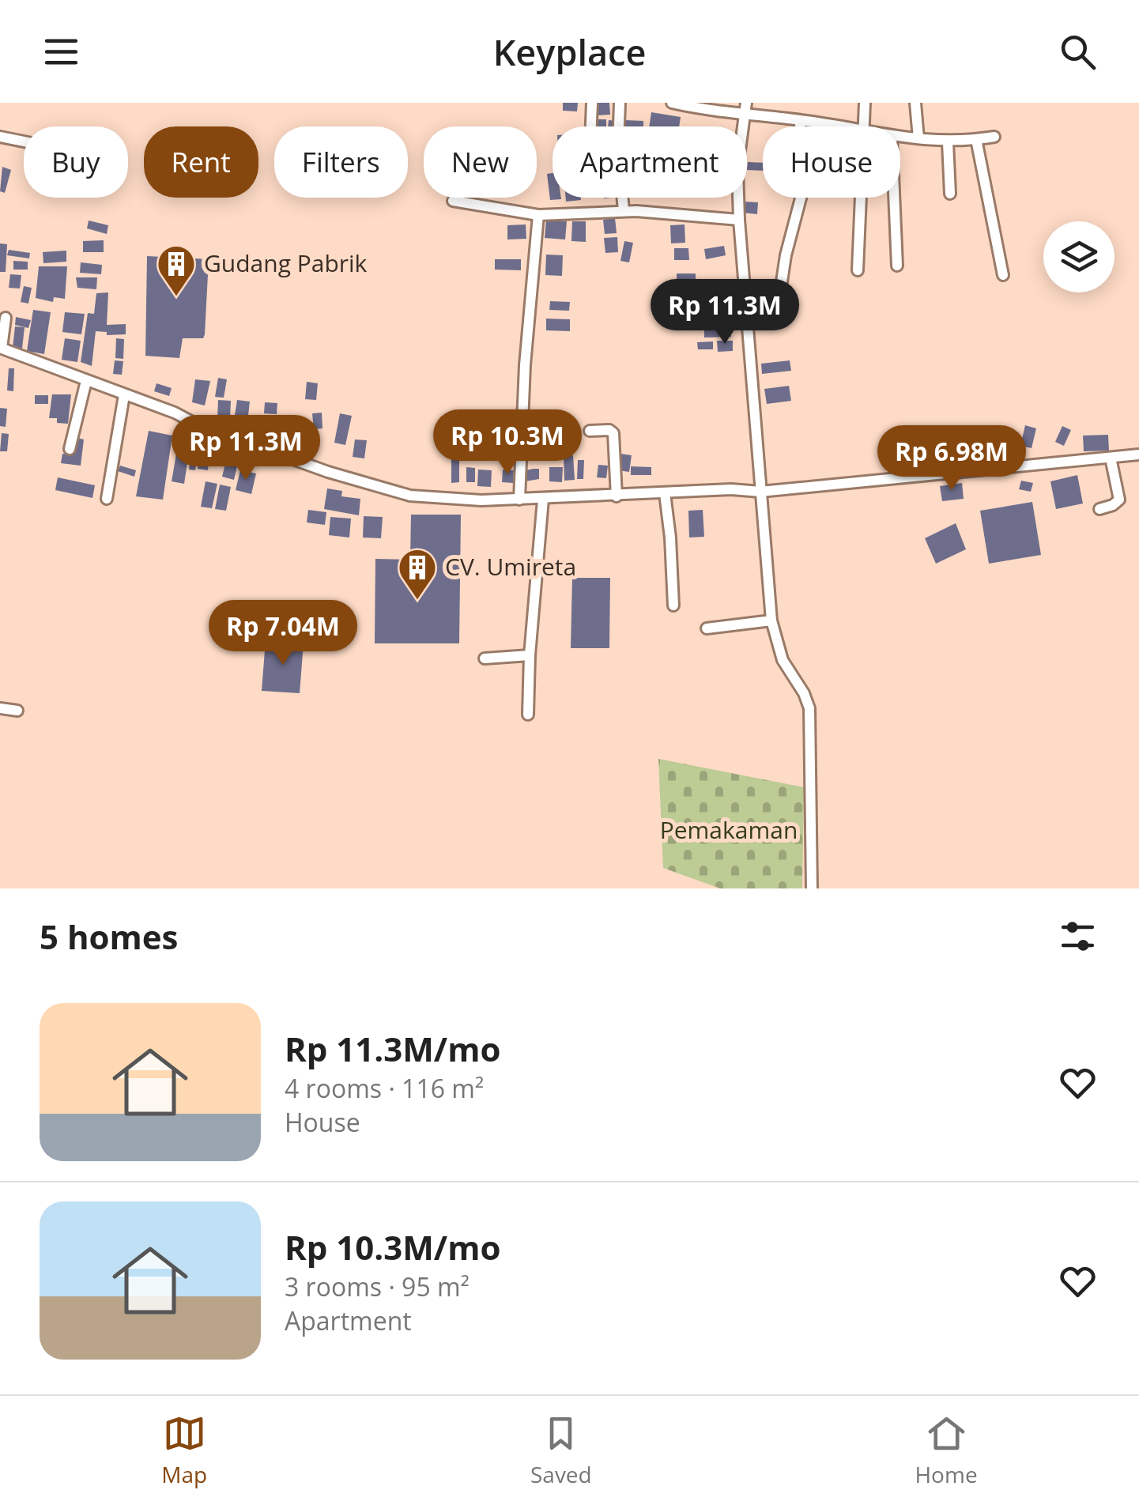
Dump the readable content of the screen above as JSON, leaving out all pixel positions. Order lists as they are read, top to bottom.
{
  "parks": ["Pemakaman"],
  "places": {
    "building": ["Gudang Pabrik", "CV. Umireta"]
  },
  "page": {
    "header": "Keyplace",
    "chip": [
      "Buy",
      "Rent",
      "Filters",
      "New",
      "Apartment",
      "House"
    ],
    "price": [
      "Rp 11.3M",
      "Rp 10.3M",
      "Rp 11.3M",
      "Rp 6.98M",
      "Rp 7.04M"
    ],
    "heading": "5 homes",
    "list": [
      {
        "name": "Rp 11.3M/mo",
        "note": "4 rooms · 116 m² · House"
      },
      {
        "name": "Rp 10.3M/mo",
        "note": "3 rooms · 95 m² · Apartment"
      }
    ],
    "tabs": ["Map", "Saved", "Home"]
  }
}
